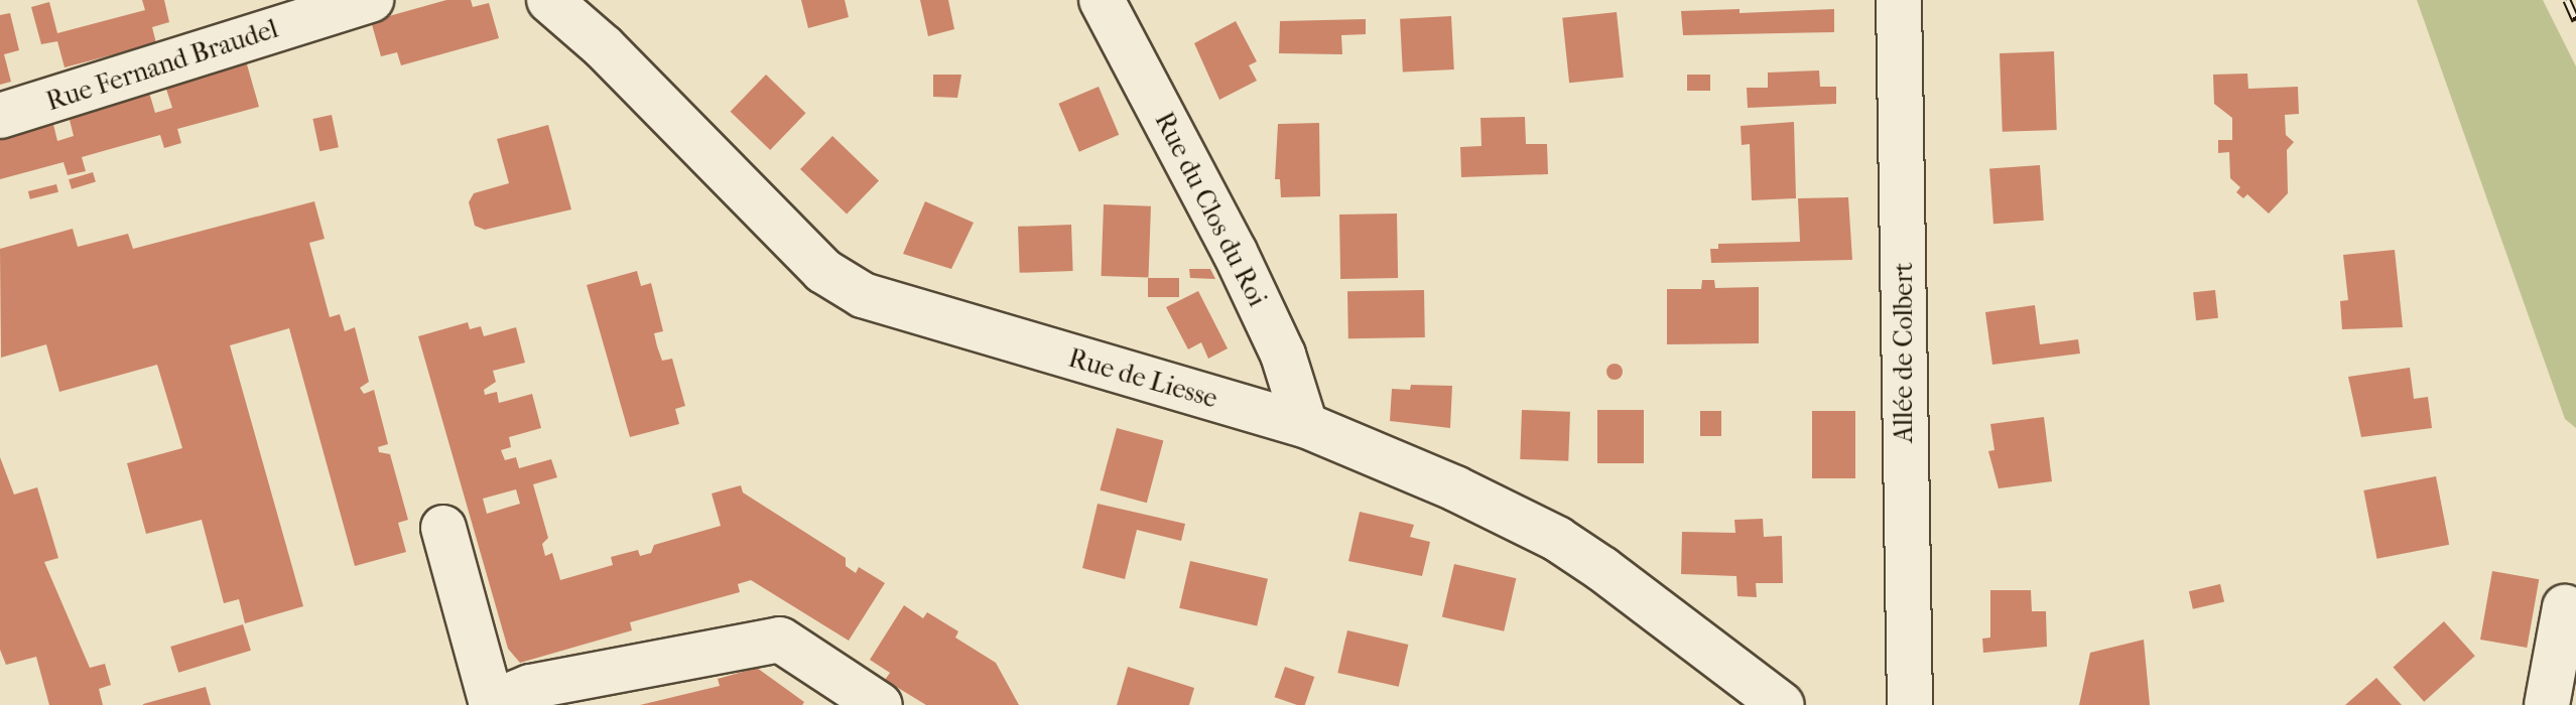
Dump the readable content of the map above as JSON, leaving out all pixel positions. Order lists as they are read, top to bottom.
{
  "streets": {
    "street": [
      "Rue Fernand Braudel",
      "Rue du Clos du Roi",
      "Allée de Colbert",
      "Rue de Liesse"
    ]
  },
  "crossings": [
    ["Rue du Clos du Roi", "Rue de Liesse"]
  ]
}
